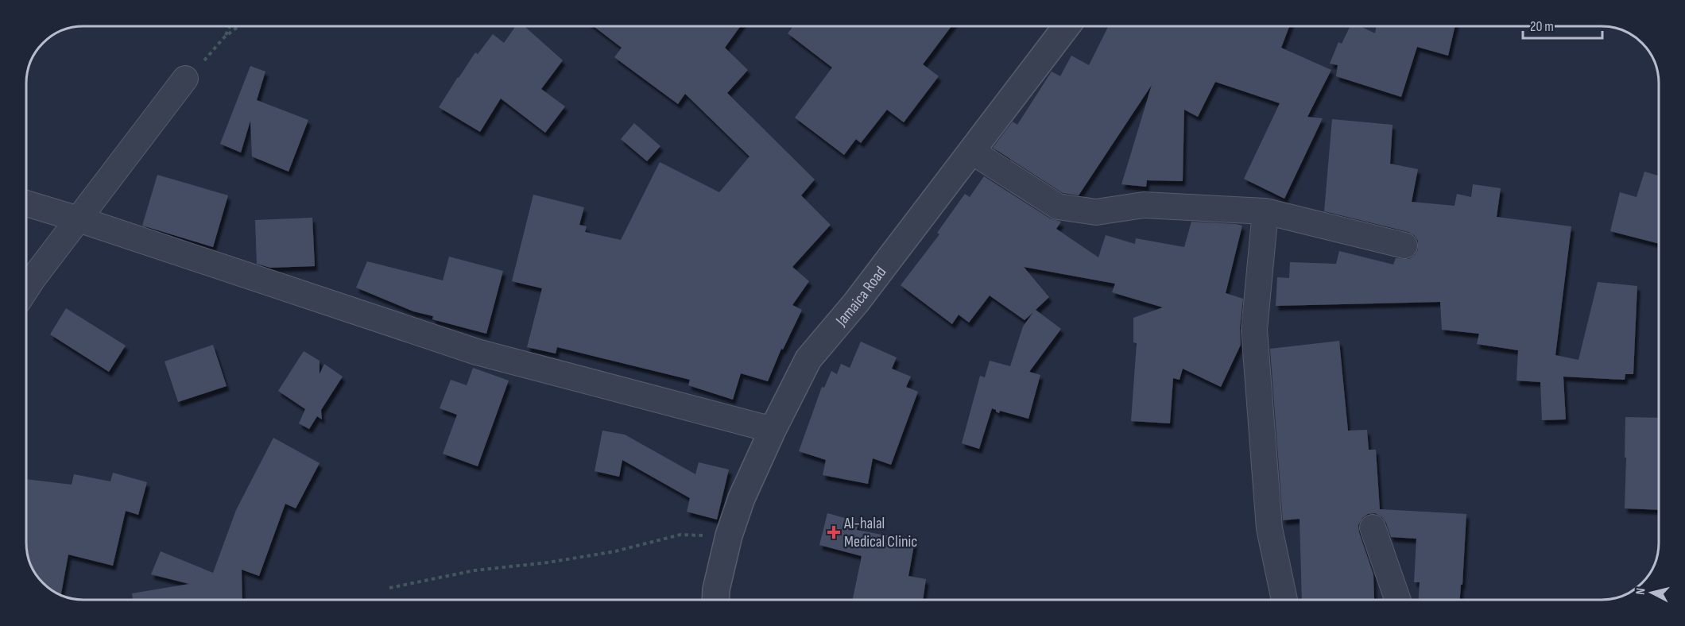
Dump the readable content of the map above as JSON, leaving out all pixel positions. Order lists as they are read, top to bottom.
{
  "streets": {
    "street": ["Jamaica Road"]
  },
  "places": {
    "health": ["Al-halal Medical Clinic"]
  },
  "scale_bar": "20 m",
  "north": "left"
}
